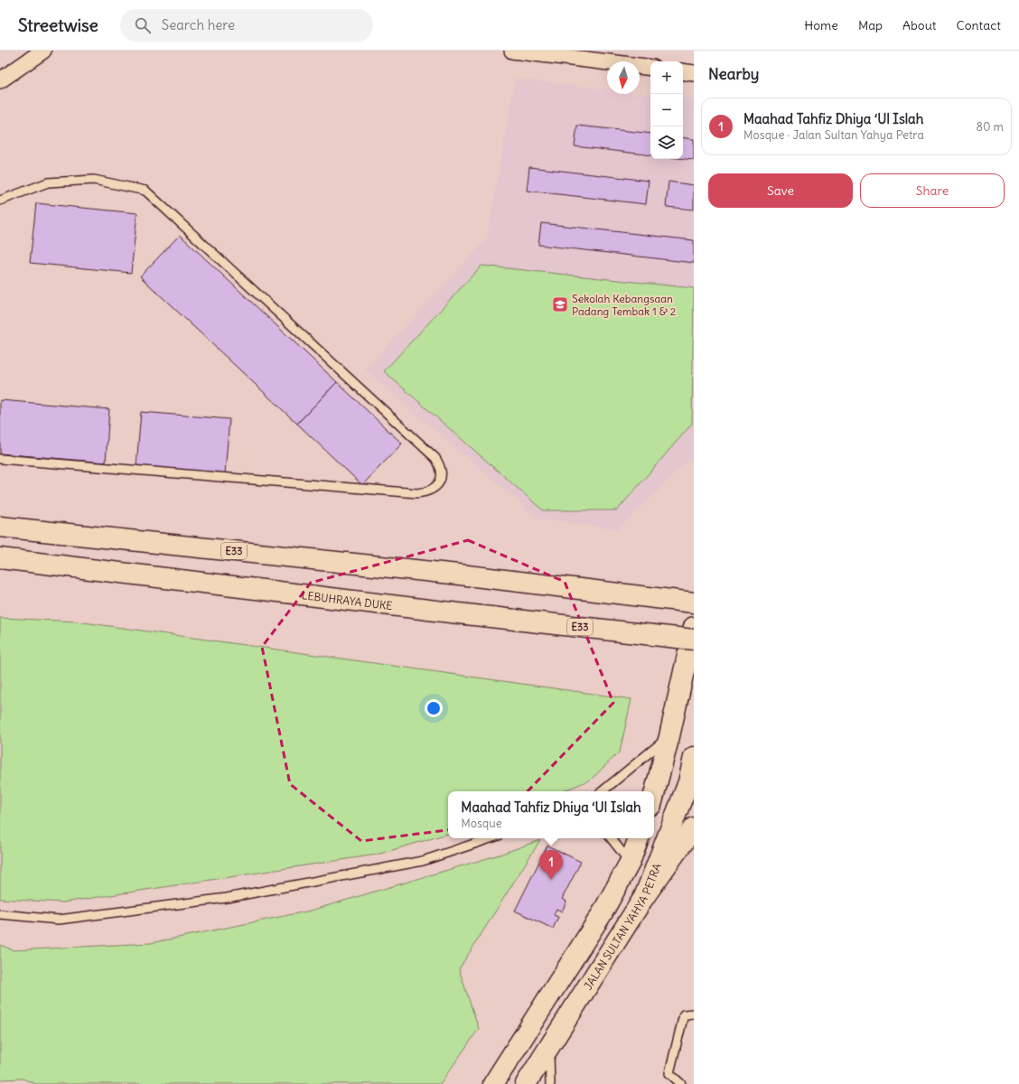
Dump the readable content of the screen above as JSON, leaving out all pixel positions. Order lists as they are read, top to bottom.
{
  "streets": {
    "main road": ["E33", "LEBUHRAYA DUKE", "JALAN SULTAN YAHYA PETRA"]
  },
  "places": {
    "school or university": ["Sekolah Kebangsaan Padang Tembak 1 & 2"]
  },
  "north": "bottom",
  "page": {
    "header": "Streetwise",
    "search": "Search here",
    "nav": [
      "Home",
      "Map",
      "About",
      "Contact"
    ],
    "heading": "Nearby",
    "map_buttons": ["+", "−"],
    "list": [
      {
        "mark": "1",
        "name": "Maahad Tahfiz Dhiya ‘Ul Islah",
        "note": "Mosque · Jalan Sultan Yahya Petra",
        "value": "80 m"
      }
    ],
    "buttons": ["Save", "Share"],
    "popup": ["Maahad Tahfiz Dhiya ‘Ul Islah", "Mosque"],
    "pins": "1"
  }
}
